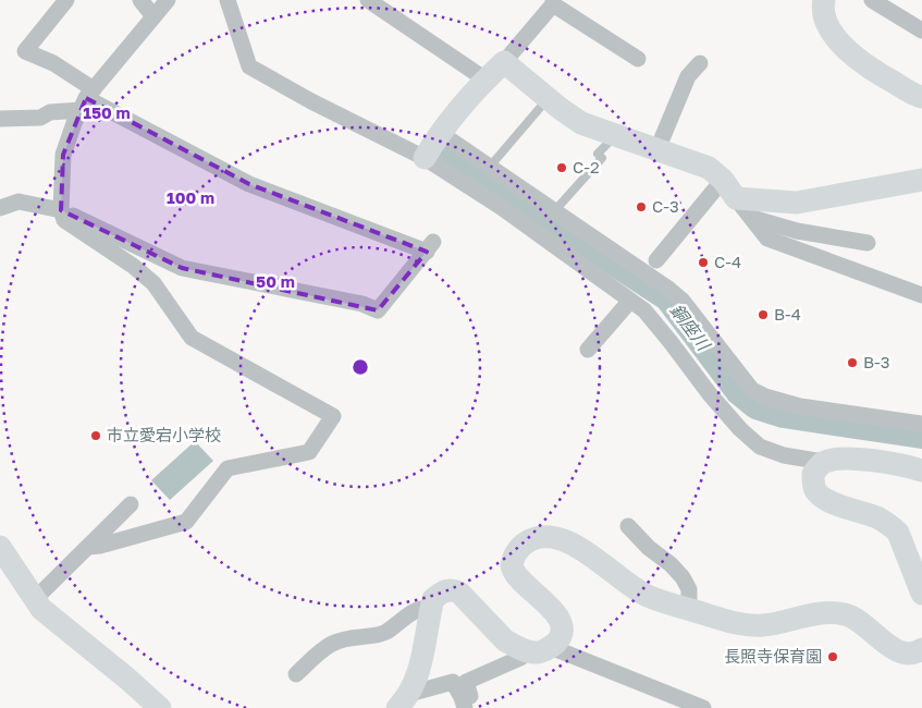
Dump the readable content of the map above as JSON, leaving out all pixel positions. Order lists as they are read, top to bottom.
{
  "water": ["銅座川"],
  "places": [
    "C-2",
    "C-3",
    "C-4",
    "B-4",
    "B-3",
    "市立愛宕小学校",
    "長照寺保育園"
  ],
  "rings": ["150 m", "100 m", "50 m"]
}
